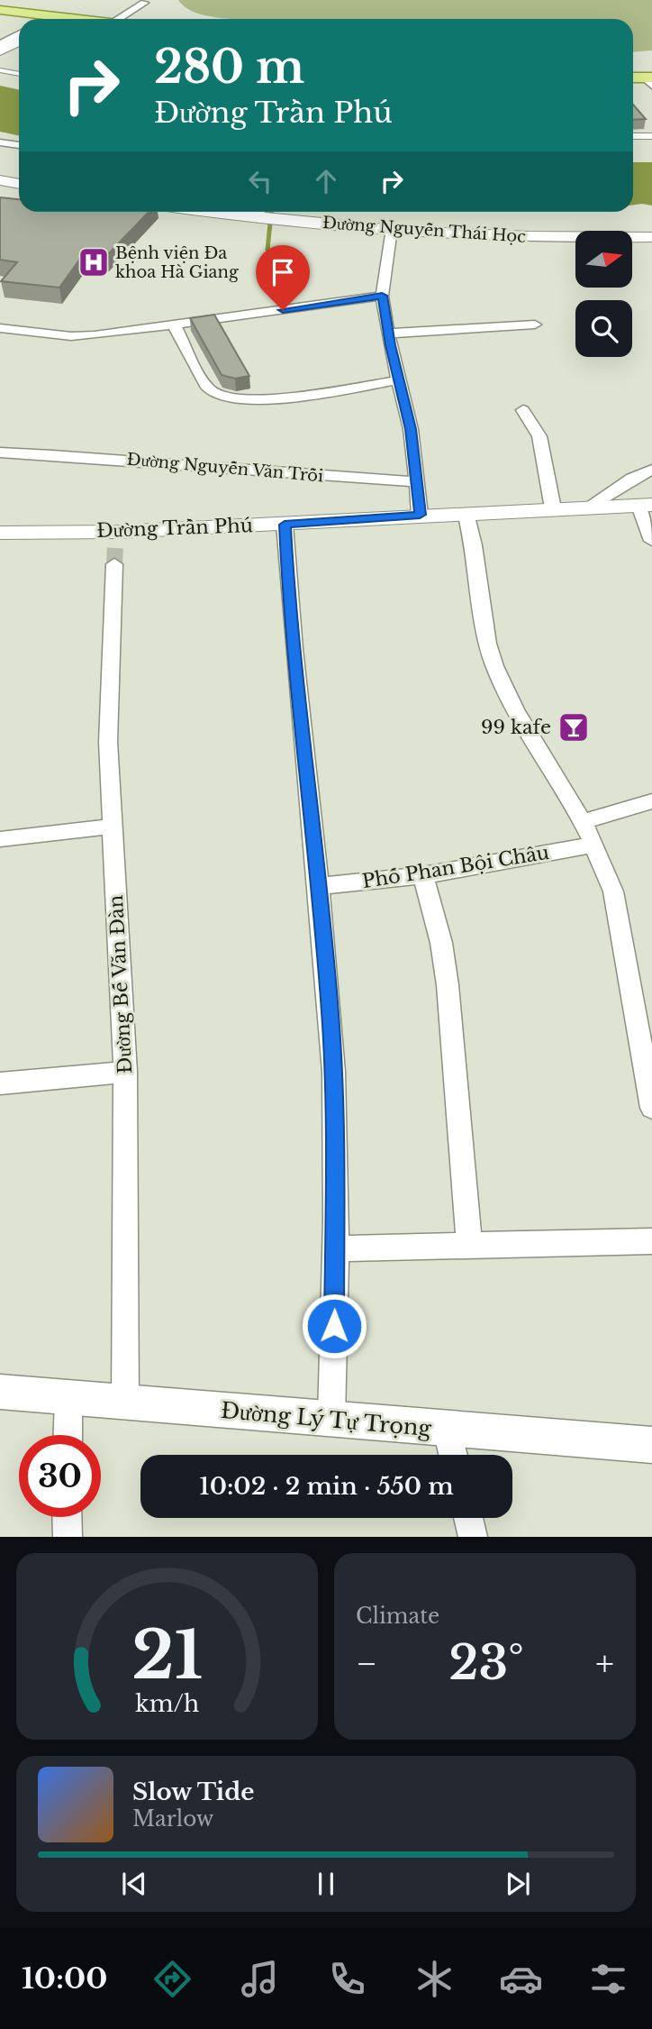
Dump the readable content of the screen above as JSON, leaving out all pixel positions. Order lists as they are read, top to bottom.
{
  "streets": {
    "main road": ["Đường Nguyễn Thái Học", "Đường Trần Phú"],
    "street": [
      "Đường Nguyễn Văn Trỗi",
      "Phố Phan Bội Châu",
      "Đường Bế Văn Đàn",
      "Đường Lý Tự Trọng"
    ]
  },
  "crossings": [
    ["Đường Trần Phú", "Đường Bế Văn Đàn"],
    ["Đường Bế Văn Đàn", "Đường Lý Tự Trọng"]
  ],
  "places": {
    "hospital": ["Bệnh viện Đa khoa Hà Giang"],
    "bar": ["99 kafe"]
  },
  "north": "right",
  "page": {
    "turn": ["280 m", "Đường Trần Phú"],
    "limit": "30",
    "trip": "10:02 · 2 min · 550 m",
    "tile": "Climate",
    "heat": ["−", "23°", "+"],
    "song": ["Slow Tide", "Marlow"],
    "tabs": "10:00",
    "gauge": ["21", "km/h"]
  }
}
